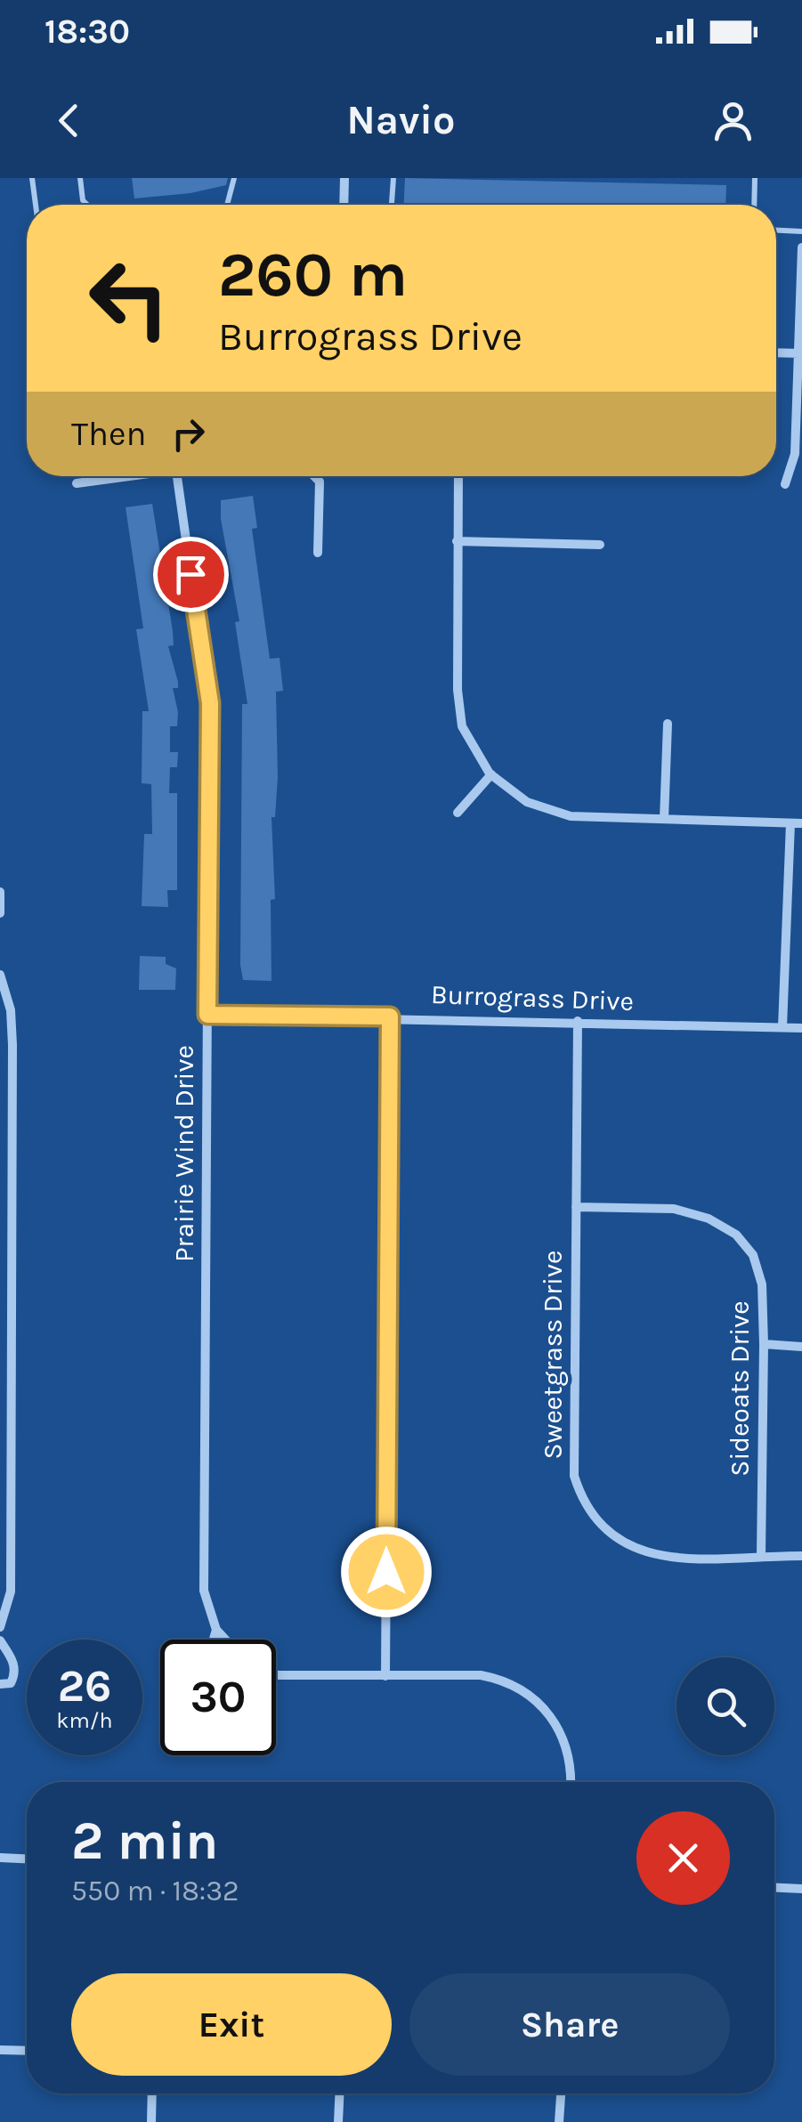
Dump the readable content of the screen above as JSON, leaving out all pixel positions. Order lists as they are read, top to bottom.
{
  "streets": {
    "street": [
      "Burrograss Drive",
      "Prairie Wind Drive",
      "Sweetgrass Drive",
      "Sideoats Drive"
    ]
  },
  "crossings": [
    ["Burrograss Drive", "Prairie Wind Drive"],
    ["Burrograss Drive", "Sweetgrass Drive"],
    ["Sweetgrass Drive", "Sideoats Drive"]
  ],
  "page": {
    "status": "18:30",
    "header": "Navio",
    "turn": ["260 m", "Burrograss Drive"],
    "then": "Then",
    "speed": "26 km/h",
    "limit": "30",
    "heading": ["2 min", "550 m · 18:32"],
    "buttons": ["Exit", "Share"]
  }
}
